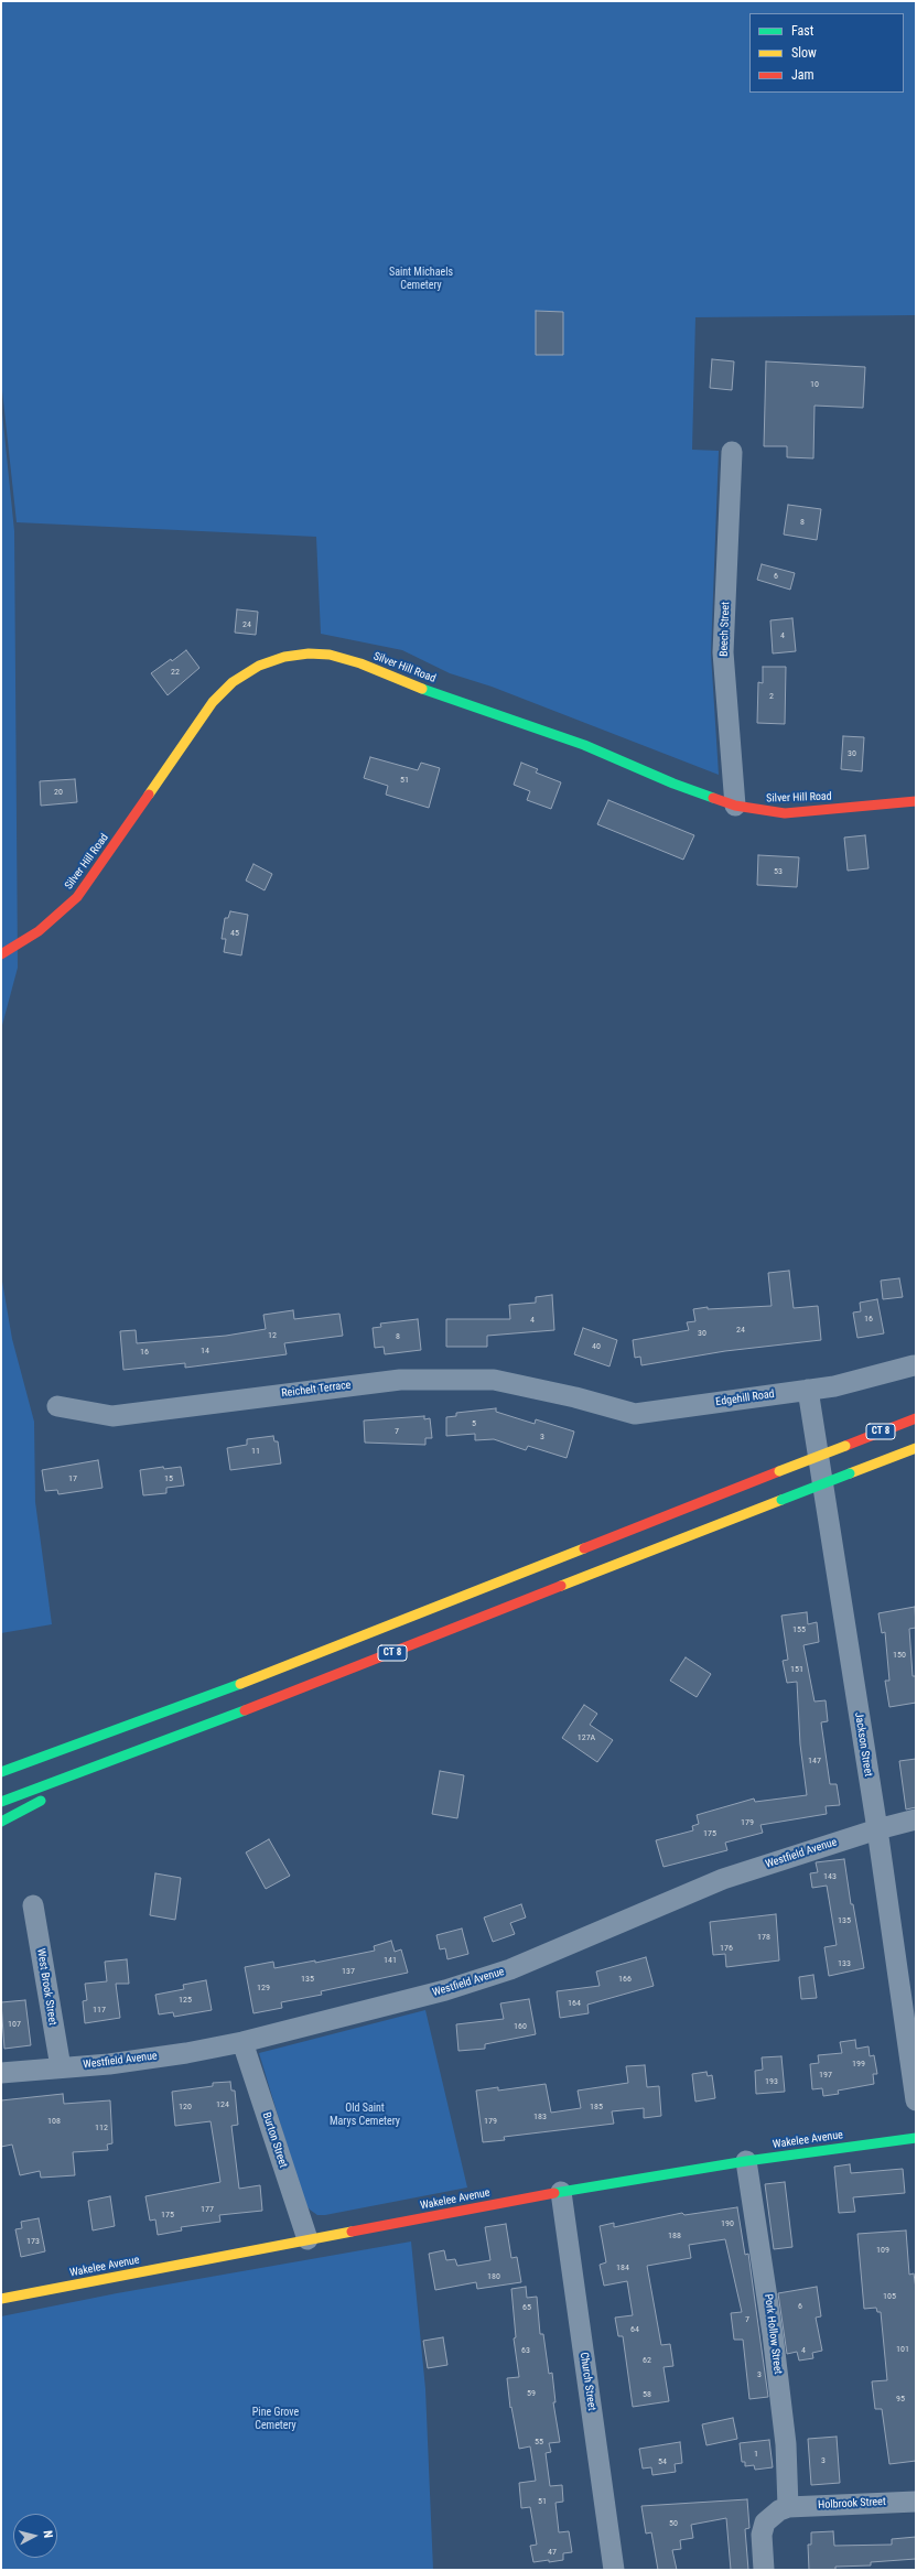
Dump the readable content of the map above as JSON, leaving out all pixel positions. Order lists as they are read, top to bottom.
{
  "streets": {
    "main road": ["Silver Hill Road", "CT 8", "Wakelee Avenue"],
    "street": [
      "Beech Street",
      "Reichelt Terrace",
      "Edgehill Road",
      "Jackson Street",
      "Westfield Avenue",
      "West Brook Street",
      "Burton Street",
      "Pork Hollow Street",
      "Church Street",
      "Holbrook Street"
    ]
  },
  "crossings": [
    ["Beech Street", "Silver Hill Road"],
    ["Reichelt Terrace", "Edgehill Road"],
    ["Edgehill Road", "Jackson Street"],
    ["Jackson Street", "Westfield Avenue"],
    ["Westfield Avenue", "West Brook Street"],
    ["Westfield Avenue", "Burton Street"],
    ["Burton Street", "Wakelee Avenue"],
    ["Wakelee Avenue", "Pork Hollow Street"],
    ["Wakelee Avenue", "Church Street"],
    ["Pork Hollow Street", "Holbrook Street"]
  ],
  "parks": ["Saint Michaels Cemetery", "Old Saint Marys Cemetery", "Pine Grove Cemetery"],
  "house_numbers": [
    "10",
    "8",
    "6",
    "24",
    "4",
    "22",
    "2",
    "30",
    "51",
    "20",
    "53",
    "45",
    "16",
    "4",
    "24",
    "30",
    "12",
    "8",
    "40",
    "14",
    "16",
    "5",
    "7",
    "3",
    "11",
    "17",
    "15",
    "155",
    "150",
    "151",
    "127A",
    "147",
    "179",
    "175",
    "143",
    "135",
    "178",
    "176",
    "141",
    "133",
    "137",
    "135",
    "166",
    "129",
    "125",
    "164",
    "117",
    "107",
    "160",
    "199",
    "197",
    "193",
    "124",
    "120",
    "185",
    "183",
    "108",
    "179",
    "112",
    "177",
    "175",
    "190",
    "188",
    "173",
    "109",
    "184",
    "180",
    "105",
    "6",
    "65",
    "7",
    "64",
    "101",
    "63",
    "4",
    "62",
    "3",
    "59",
    "58",
    "95",
    "55",
    "1",
    "3",
    "54",
    "51",
    "50",
    "47"
  ],
  "legend": ["Fast", "Slow", "Jam"],
  "north": "right"
}
